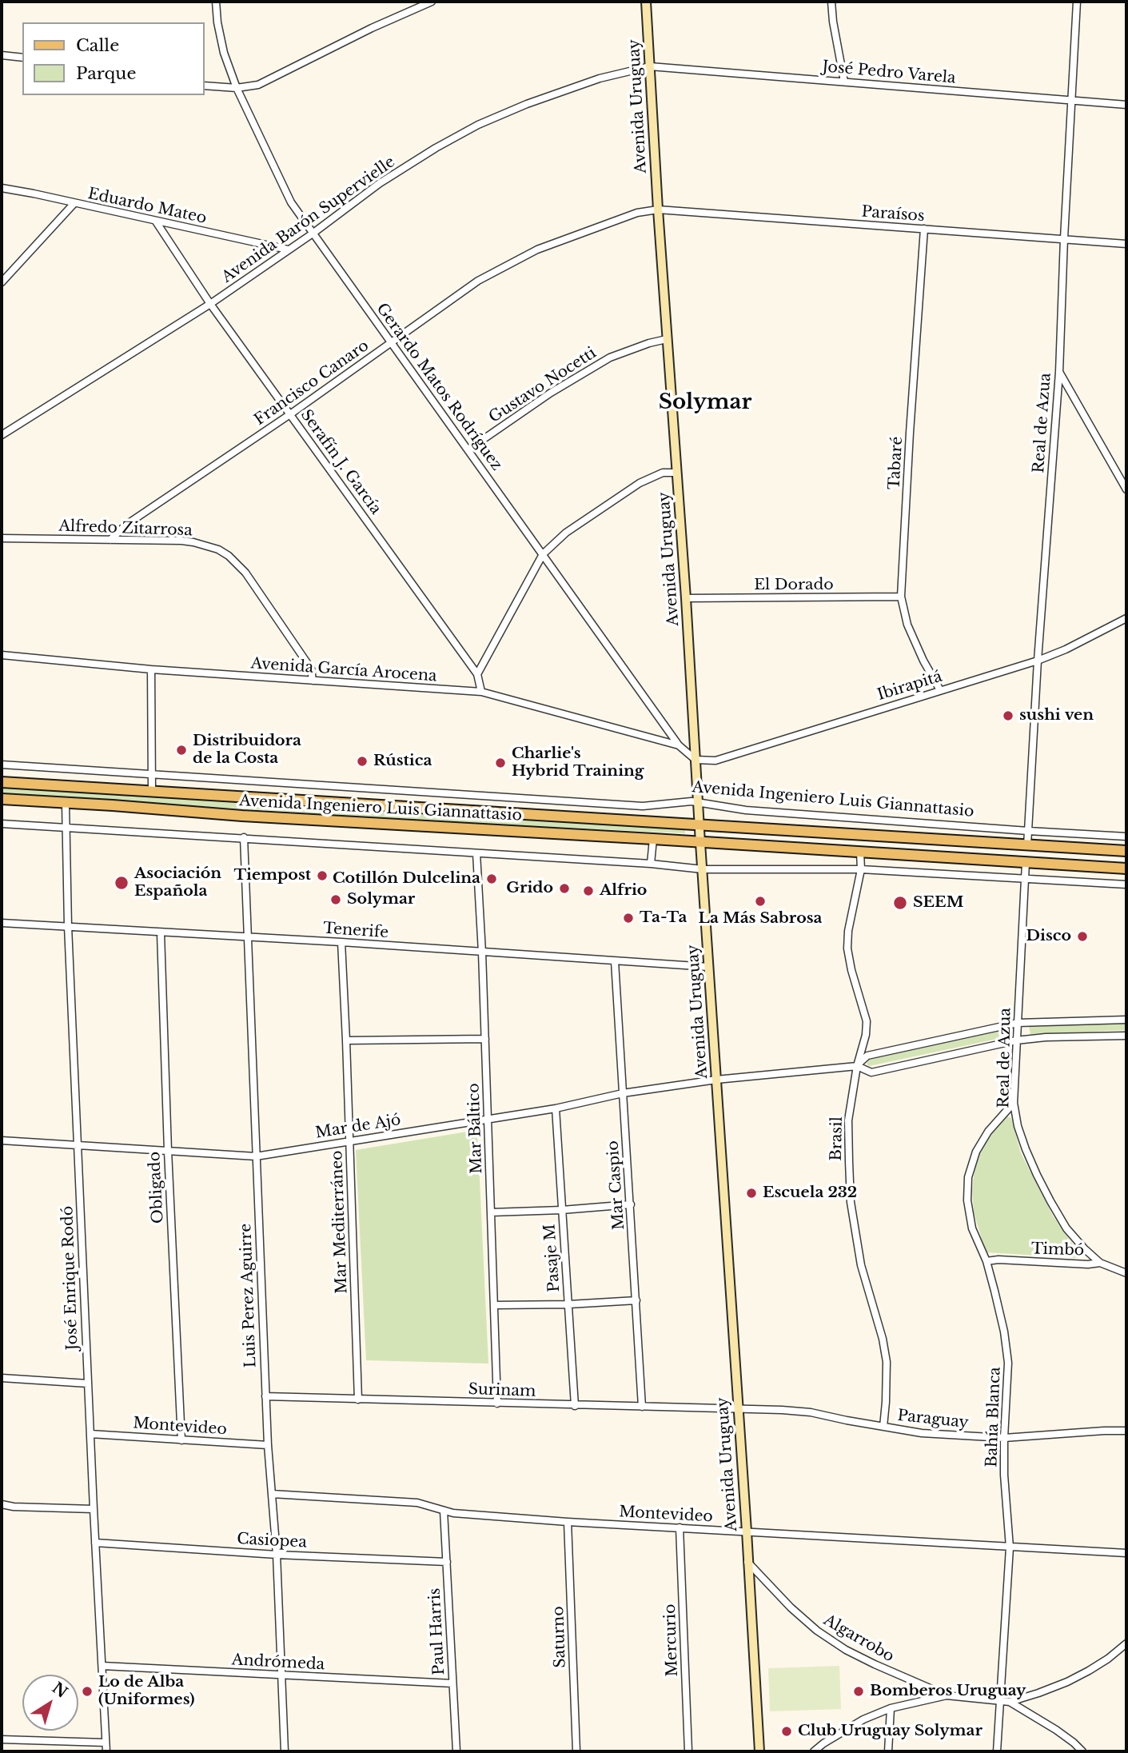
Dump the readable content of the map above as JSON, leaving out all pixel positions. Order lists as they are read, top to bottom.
{
  "streets": {
    "main road": ["Avenida Ingeniero Luis Giannattasio"],
    "street": [
      "José Pedro Varela",
      "Avenida Uruguay",
      "Eduardo Mateo",
      "Paraísos",
      "Avenida Barón Supervielle",
      "Francisco Canaro",
      "Gustavo Nocetti",
      "Gerardo Matos Rodríguez",
      "Real de Azua",
      "Serafín J. García",
      "Tabaré",
      "Alfredo Zitarrosa",
      "El Dorado",
      "Avenida García Arocena",
      "Ibirapitá",
      "Tenerife",
      "Mar de Ajó",
      "Mar Báltico",
      "Brasil",
      "Mar Caspio",
      "Obligado",
      "Mar Mediterráneo",
      "Timbó",
      "Pasaje M",
      "José Enrique Rodó",
      "Luis Perez Aguirre",
      "Surinam",
      "Bahía Blanca",
      "Paraguay",
      "Montevideo",
      "Casiopea",
      "Paul Harris",
      "Saturno",
      "Algarrobo",
      "Mercurio",
      "Andrómeda"
    ]
  },
  "crossings": [
    ["José Pedro Varela", "Avenida Uruguay"],
    ["José Pedro Varela", "Avenida Barón Supervielle"],
    ["José Pedro Varela", "Real de Azua"],
    ["Avenida Uruguay", "Paraísos"],
    ["Avenida Uruguay", "Avenida Barón Supervielle"],
    ["Avenida Uruguay", "Francisco Canaro"],
    ["Avenida Uruguay", "Gustavo Nocetti"],
    ["Avenida Uruguay", "Gerardo Matos Rodríguez"],
    ["Avenida Uruguay", "El Dorado"],
    ["Avenida Uruguay", "Ibirapitá"],
    ["Avenida Uruguay", "Avenida Ingeniero Luis Giannattasio"],
    ["Avenida Uruguay", "Tenerife"],
    ["Avenida Uruguay", "Mar de Ajó"],
    ["Avenida Uruguay", "Surinam"],
    ["Avenida Uruguay", "Paraguay"],
    ["Avenida Uruguay", "Montevideo"],
    ["Avenida Uruguay", "Algarrobo"],
    ["Eduardo Mateo", "Avenida Barón Supervielle"],
    ["Eduardo Mateo", "Serafín J. García"],
    ["Paraísos", "Francisco Canaro"],
    ["Paraísos", "Real de Azua"],
    ["Paraísos", "Tabaré"],
    ["Avenida Barón Supervielle", "Gerardo Matos Rodríguez"],
    ["Avenida Barón Supervielle", "Serafín J. García"],
    ["Francisco Canaro", "Gerardo Matos Rodríguez"],
    ["Francisco Canaro", "Serafín J. García"],
    ["Francisco Canaro", "Alfredo Zitarrosa"],
    ["Gustavo Nocetti", "Gerardo Matos Rodríguez"],
    ["Gerardo Matos Rodríguez", "Avenida García Arocena"],
    ["Gerardo Matos Rodríguez", "Ibirapitá"],
    ["Real de Azua", "Ibirapitá"],
    ["Real de Azua", "Avenida Ingeniero Luis Giannattasio"],
    ["Real de Azua", "Timbó"],
    ["Real de Azua", "Bahía Blanca"],
    ["Serafín J. García", "Avenida García Arocena"],
    ["Tabaré", "El Dorado"],
    ["Tabaré", "Ibirapitá"],
    ["Alfredo Zitarrosa", "Avenida García Arocena"],
    ["Avenida Ingeniero Luis Giannattasio", "Brasil"],
    ["Avenida Ingeniero Luis Giannattasio", "José Enrique Rodó"],
    ["Tenerife", "Mar Báltico"],
    ["Tenerife", "Mar Caspio"],
    ["Tenerife", "Obligado"],
    ["Tenerife", "Mar Mediterráneo"],
    ["Tenerife", "José Enrique Rodó"],
    ["Tenerife", "Luis Perez Aguirre"],
    ["Mar de Ajó", "Mar Báltico"],
    ["Mar de Ajó", "Brasil"],
    ["Mar de Ajó", "Mar Caspio"],
    ["Mar de Ajó", "Obligado"],
    ["Mar de Ajó", "Mar Mediterráneo"],
    ["Mar de Ajó", "Pasaje M"],
    ["Mar de Ajó", "José Enrique Rodó"],
    ["Mar de Ajó", "Luis Perez Aguirre"],
    ["Mar Báltico", "Surinam"],
    ["Brasil", "Paraguay"],
    ["Mar Caspio", "Surinam"],
    ["Obligado", "Montevideo"],
    ["Mar Mediterráneo", "Surinam"],
    ["Timbó", "Bahía Blanca"],
    ["Pasaje M", "Surinam"],
    ["José Enrique Rodó", "Montevideo"],
    ["José Enrique Rodó", "Casiopea"],
    ["José Enrique Rodó", "Andrómeda"],
    ["Luis Perez Aguirre", "Surinam"],
    ["Luis Perez Aguirre", "Montevideo"],
    ["Luis Perez Aguirre", "Casiopea"],
    ["Luis Perez Aguirre", "Andrómeda"],
    ["Surinam", "Paraguay"],
    ["Bahía Blanca", "Paraguay"],
    ["Bahía Blanca", "Montevideo"],
    ["Montevideo", "Paul Harris"],
    ["Montevideo", "Saturno"],
    ["Montevideo", "Mercurio"],
    ["Casiopea", "Paul Harris"],
    ["Paul Harris", "Andrómeda"]
  ],
  "districts": ["Solymar"],
  "places": [
    "sushi ven",
    "Distribuidora de la Costa",
    "Rústica",
    "Charlie's Hybrid Training",
    "Tiempost",
    "Cotillón Dulcelina",
    "Asociación Española",
    "Grido",
    "Alfrio",
    "Solymar",
    "La Más Sabrosa",
    "SEEM",
    "Ta-Ta",
    "Disco",
    "Escuela 232",
    "Lo de Alba (Uniformes)",
    "Bomberos Uruguay",
    "Club Uruguay Solymar"
  ],
  "legend": ["Calle", "Parque"],
  "north": "top right"
}
